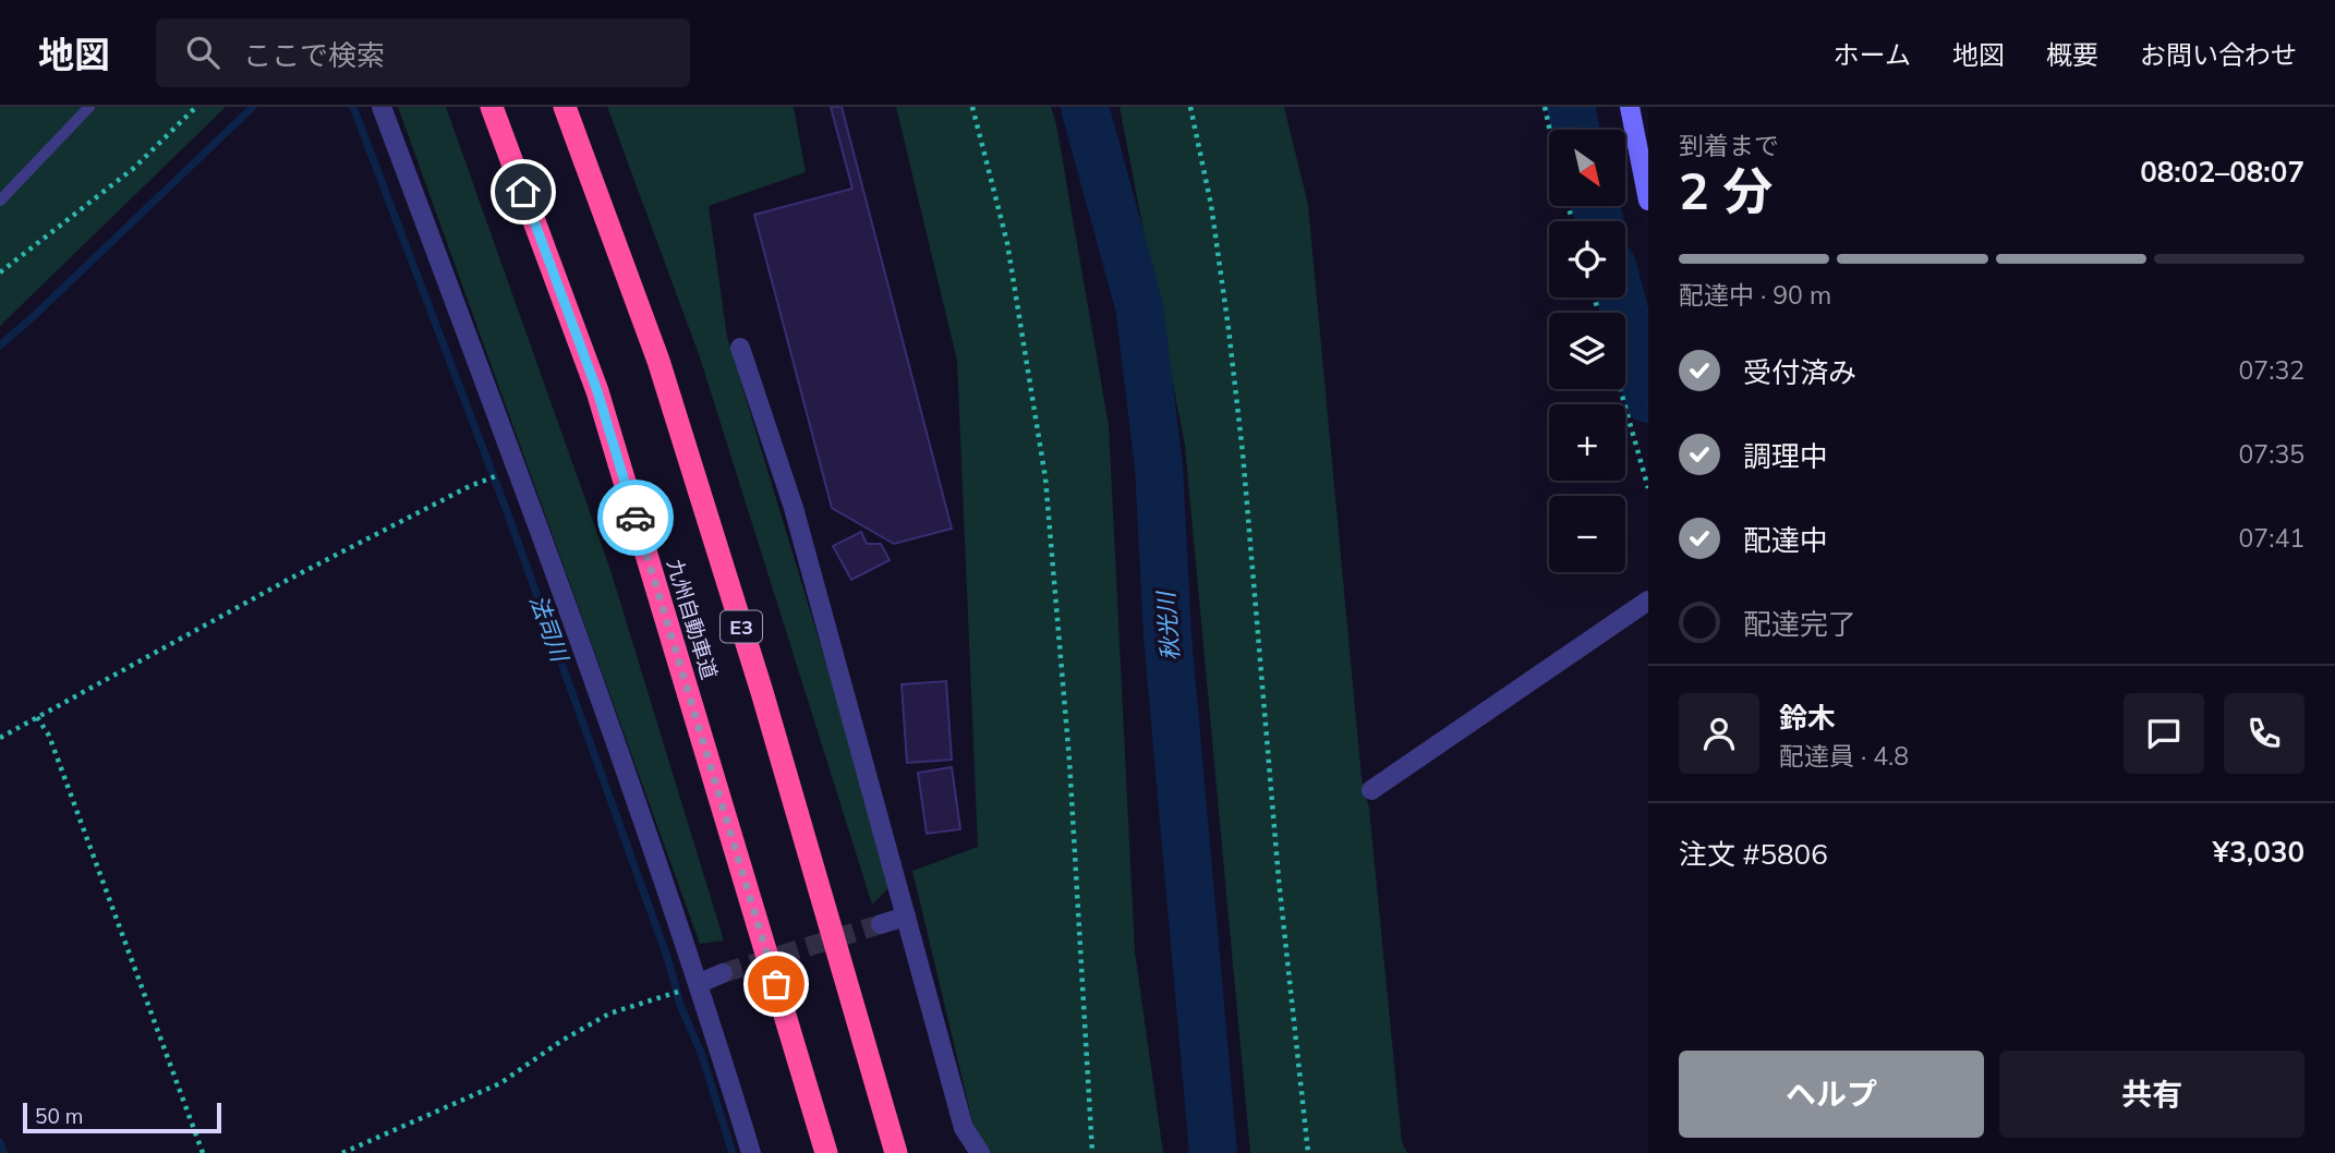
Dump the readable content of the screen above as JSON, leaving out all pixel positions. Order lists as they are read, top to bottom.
{
  "streets": {
    "highway": ["九州自動車道", "E3"]
  },
  "water": ["秋光川", "法司川"],
  "scale_bar": "50 m",
  "north": "bottom right",
  "page": {
    "header": "地図",
    "search": "ここで検索",
    "nav": [
      "ホーム",
      "地図",
      "概要",
      "お問い合わせ"
    ],
    "heading": ["2 分", "到着まで", "08:02–08:07"],
    "panel": [
      "鈴木",
      "配達員 · 4.8",
      "注文 #5806",
      "¥3,030"
    ],
    "map_buttons": ["+", "−"],
    "bar": "配達中 · 90 m",
    "list": [
      ["受付済み", "07:32"],
      ["調理中", "07:35"],
      ["配達中", "07:41"],
      "配達完了"
    ],
    "buttons": ["ヘルプ", "共有"],
    "scale": "50 m"
  }
}
